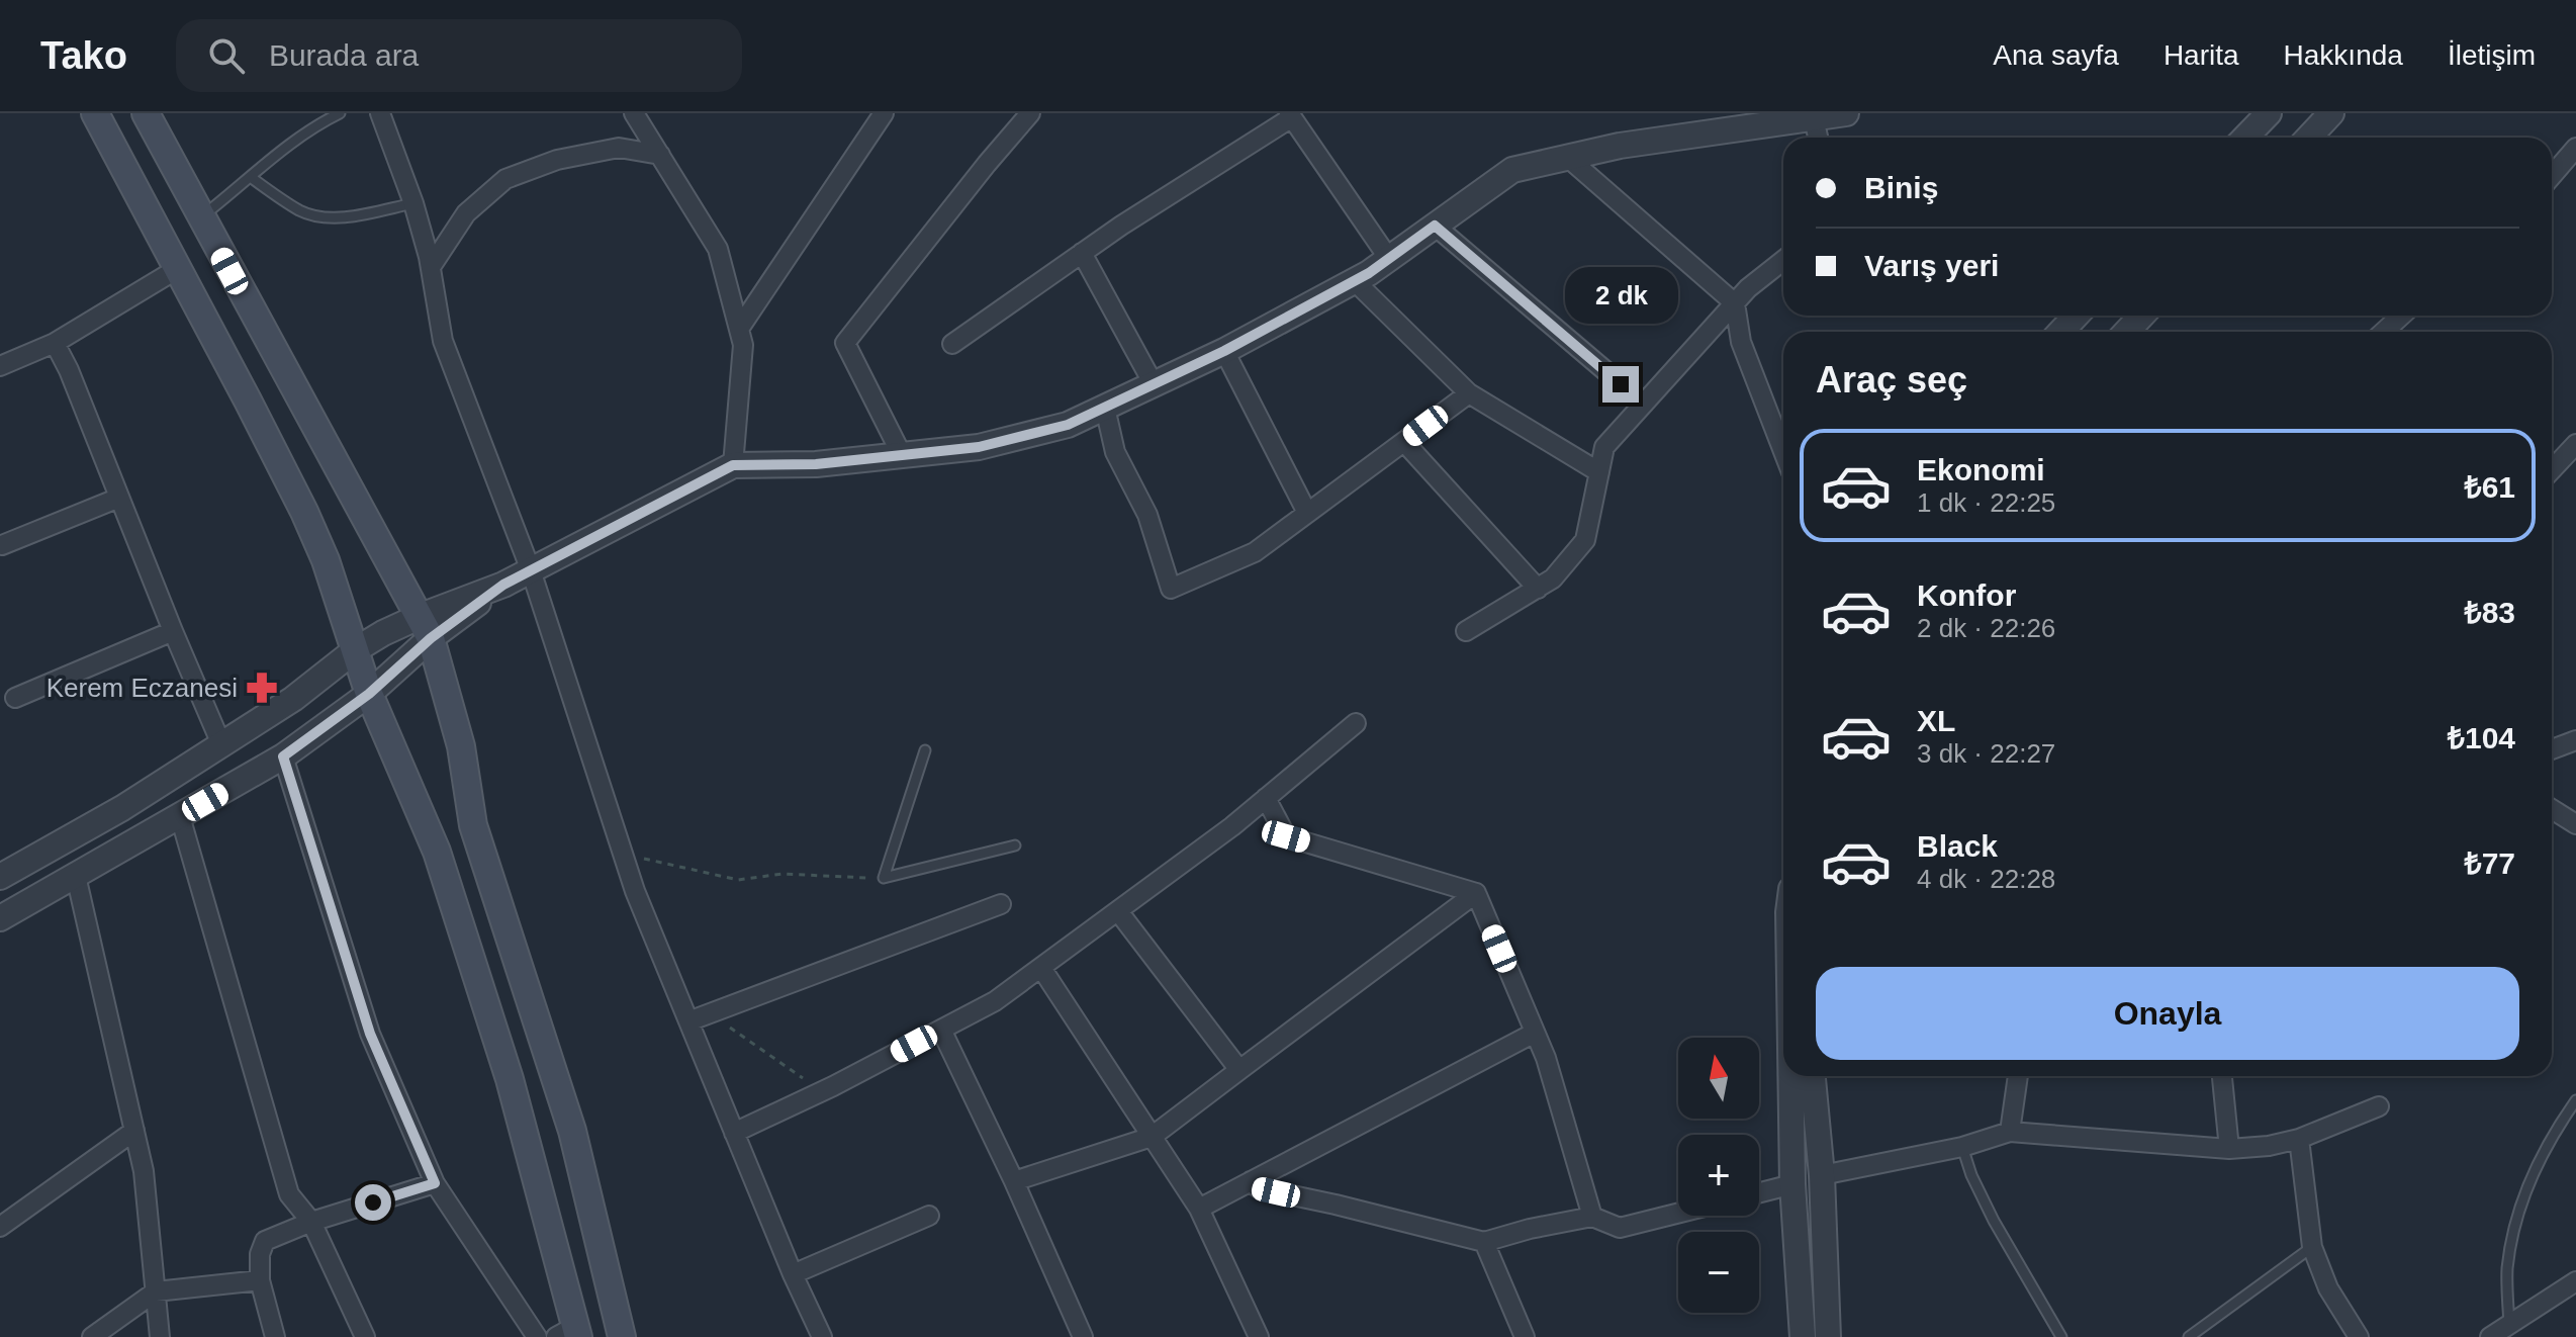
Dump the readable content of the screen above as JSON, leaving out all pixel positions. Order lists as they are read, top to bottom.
{
  "places": {
    "pharmacy": ["Kerem Eczanesi"]
  },
  "north": "top",
  "page": {
    "header": "Tako",
    "search": "Burada ara",
    "nav": [
      "Ana sayfa",
      "Harita",
      "Hakkında",
      "İletişim"
    ],
    "banner": ["Biniş", "Varış yeri"],
    "bubble": "2 dk",
    "heading": "Araç seç",
    "list": [
      {
        "name": "Ekonomi",
        "note": "1 dk · 22:25",
        "value": "₺61"
      },
      {
        "name": "Konfor",
        "note": "2 dk · 22:26",
        "value": "₺83"
      },
      {
        "name": "XL",
        "note": "3 dk · 22:27",
        "value": "₺104"
      },
      {
        "name": "Black",
        "note": "4 dk · 22:28",
        "value": "₺77"
      }
    ],
    "buttons": "Onayla",
    "map_buttons": ["+", "−"]
  }
}
